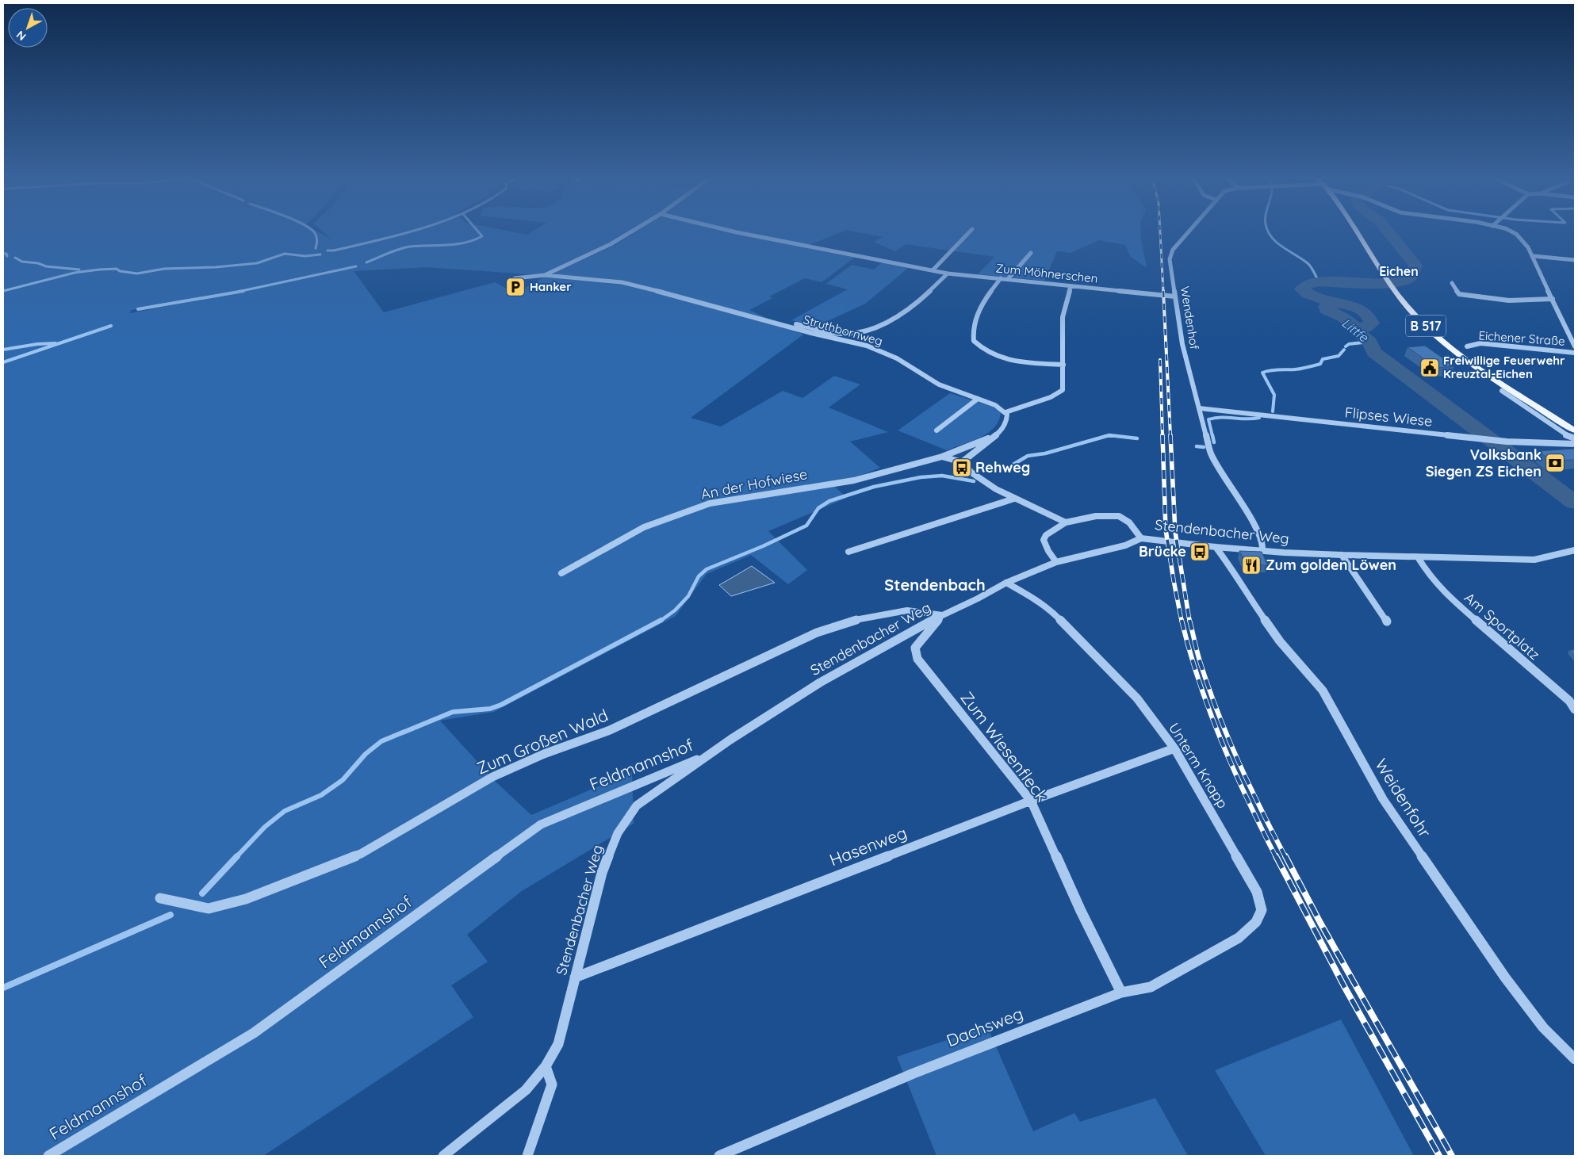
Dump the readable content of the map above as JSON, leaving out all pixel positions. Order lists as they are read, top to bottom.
{
  "streets": {
    "main road": ["B 517"],
    "street": [
      "Zum Möhnerschen",
      "Wendenhof",
      "Struthbornweg",
      "Eichener Straße",
      "Flipses Wiese",
      "An der Hofwiese",
      "Stendenbacher Weg",
      "Am Sportplatz",
      "Zum Großen Wald",
      "Zum Wiesenfleck",
      "Feldmannshof",
      "Unterm Knapp",
      "Weidenfohr",
      "Hasenweg",
      "Dachsweg"
    ]
  },
  "crossings": [
    ["Zum Möhnerschen", "Wendenhof"],
    ["Wendenhof", "Flipses Wiese"],
    ["Wendenhof", "Stendenbacher Weg"],
    ["Stendenbacher Weg", "Am Sportplatz"],
    ["Stendenbacher Weg", "Zum Großen Wald"],
    ["Stendenbacher Weg", "Zum Wiesenfleck"],
    ["Stendenbacher Weg", "Feldmannshof"],
    ["Stendenbacher Weg", "Unterm Knapp"],
    ["Stendenbacher Weg", "Weidenfohr"],
    ["Stendenbacher Weg", "Hasenweg"],
    ["Zum Großen Wald", "Zum Wiesenfleck"],
    ["Zum Wiesenfleck", "Hasenweg"],
    ["Zum Wiesenfleck", "Dachsweg"],
    ["Unterm Knapp", "Hasenweg"],
    ["Unterm Knapp", "Dachsweg"]
  ],
  "districts": ["Eichen", "Stendenbach"],
  "water": ["Littfe"],
  "places": {
    "parking": ["Hanker"],
    "public building": ["Freiwillige Feuerwehr Kreuztal-Eichen"],
    "bank": ["Volksbank Siegen ZS Eichen"],
    "bus stop": ["Rehweg", "Brücke"],
    "restaurant": ["Zum golden Löwen"]
  },
  "north": "bottom left"
}
